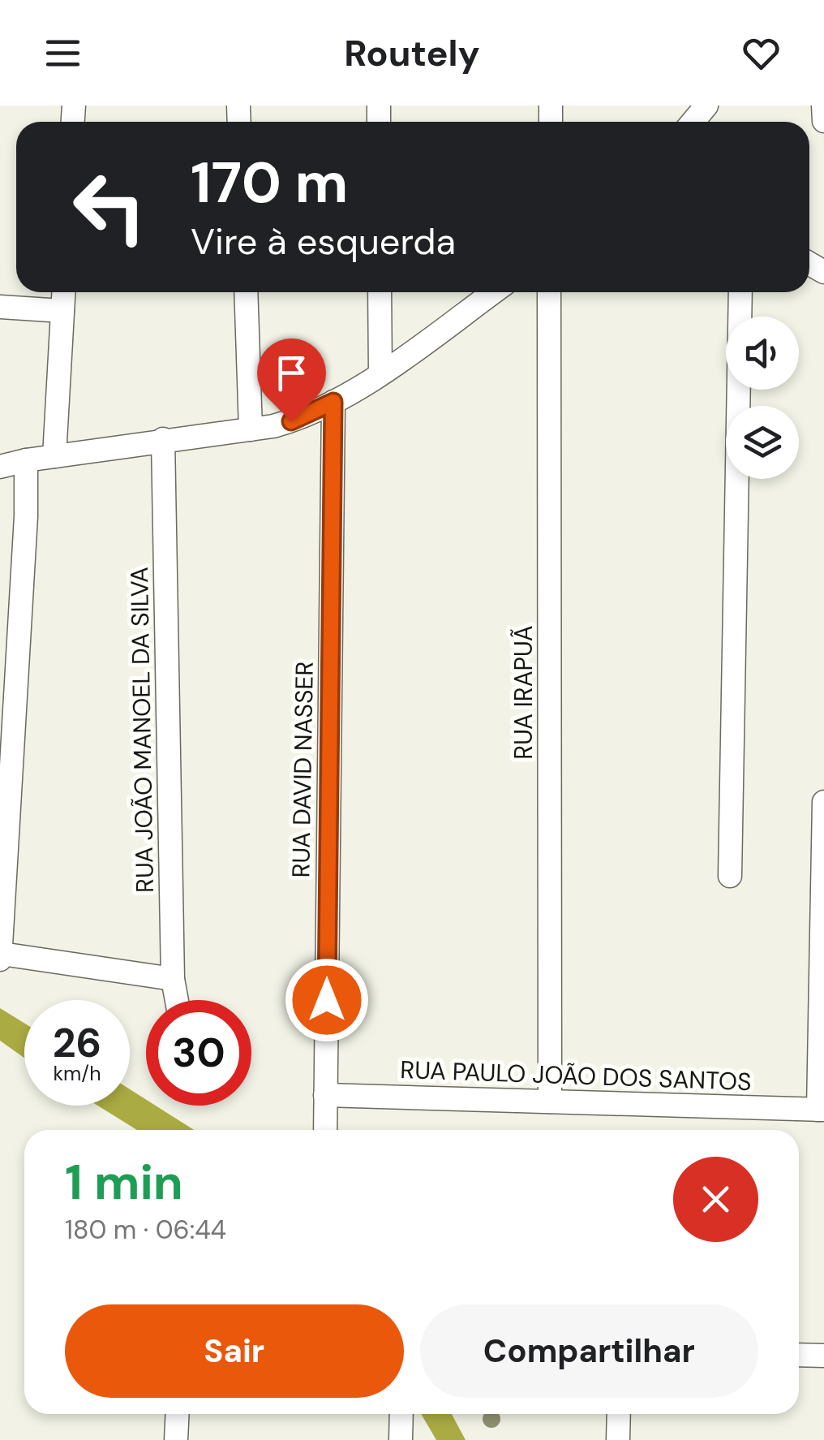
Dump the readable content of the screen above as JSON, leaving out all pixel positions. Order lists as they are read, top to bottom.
{
  "streets": {
    "street": [
      "RUA IRAPUÃ",
      "RUA JOÃO MANOEL DA SILVA",
      "RUA DAVID NASSER",
      "RUA PAULO JOÃO DOS SANTOS"
    ]
  },
  "crossings": [
    ["RUA IRAPUÃ", "RUA PAULO JOÃO DOS SANTOS"],
    ["RUA DAVID NASSER", "RUA PAULO JOÃO DOS SANTOS"]
  ],
  "page": {
    "header": "Routely",
    "turn": ["170 m", "Vire à esquerda"],
    "speed": "26 km/h",
    "limit": "30",
    "heading": ["1 min", "180 m · 06:44"],
    "buttons": ["Sair", "Compartilhar"]
  }
}
